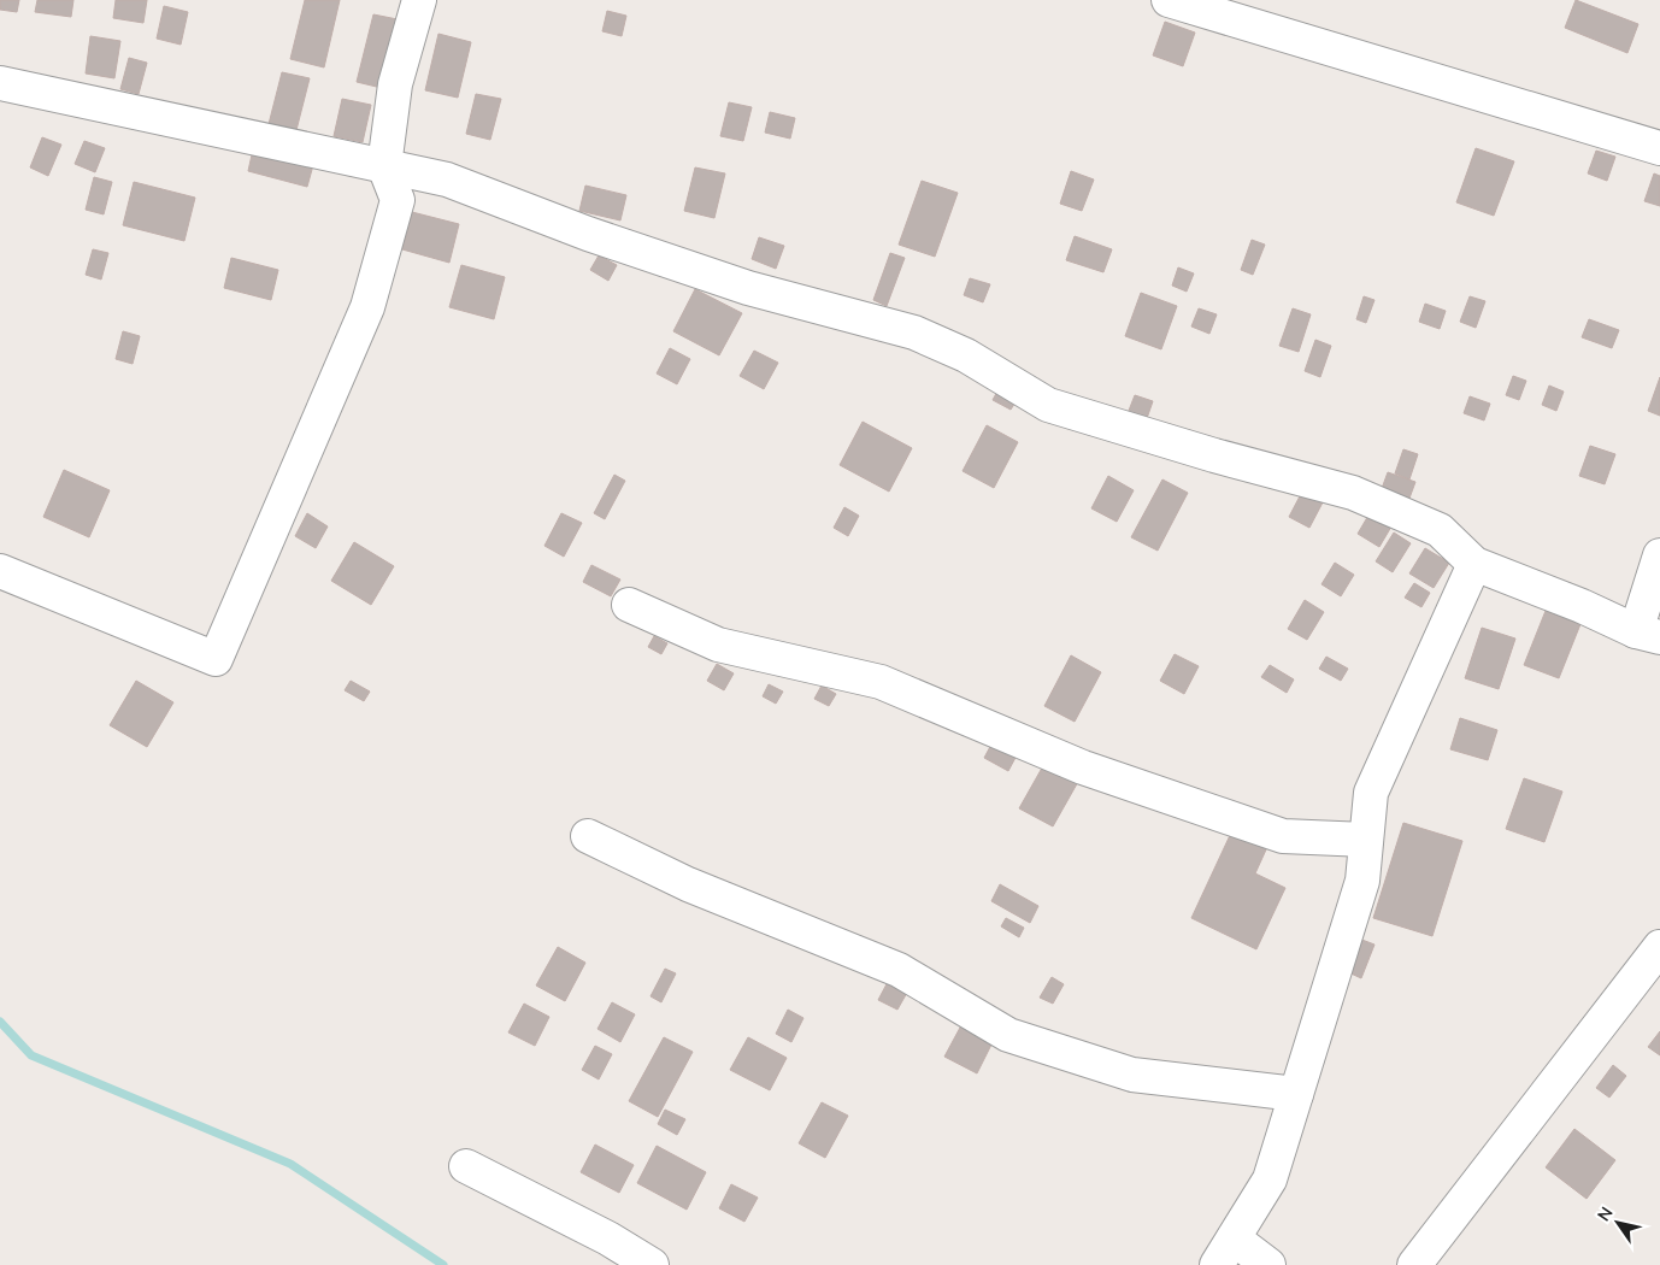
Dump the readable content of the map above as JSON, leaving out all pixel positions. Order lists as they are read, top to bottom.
{
  "north": "top left"
}
